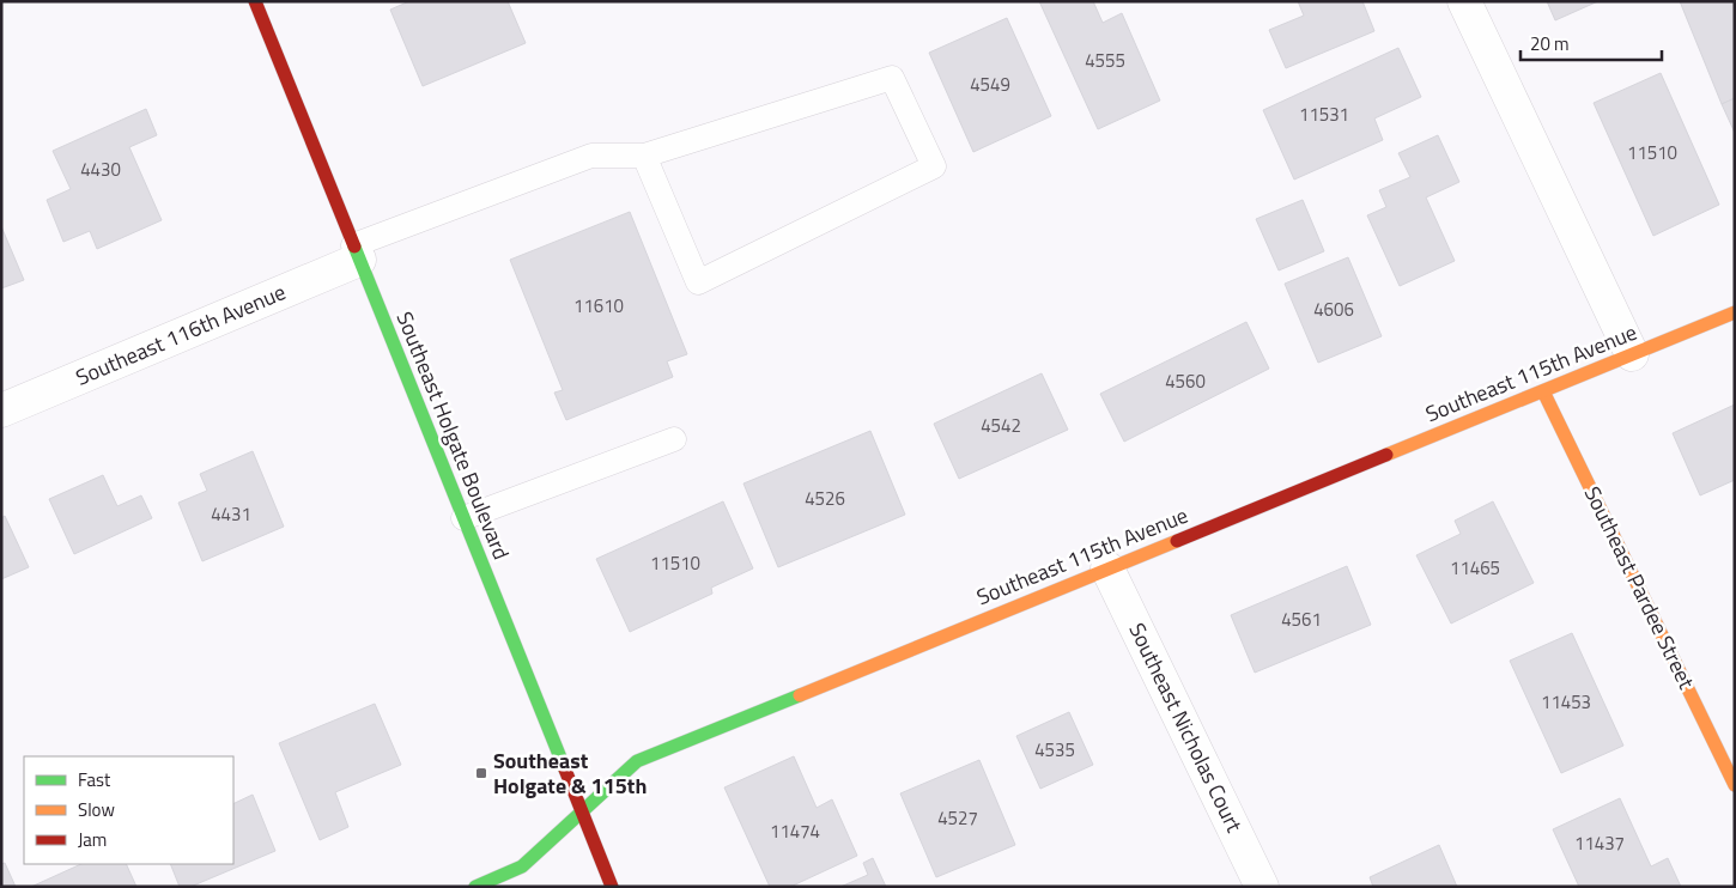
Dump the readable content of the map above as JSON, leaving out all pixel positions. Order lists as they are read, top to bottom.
{
  "streets": {
    "street": [
      "Southeast 116th Avenue",
      "Southeast 115th Avenue",
      "Southeast Holgate Boulevard",
      "Southeast Pardee Street",
      "Southeast Nicholas Court"
    ]
  },
  "crossings": [
    ["Southeast 116th Avenue", "Southeast Holgate Boulevard"],
    ["Southeast 115th Avenue", "Southeast Holgate Boulevard"],
    ["Southeast 115th Avenue", "Southeast Pardee Street"],
    ["Southeast 115th Avenue", "Southeast Nicholas Court"]
  ],
  "places": {
    "transit": ["Southeast Holgate & 115th"]
  },
  "house_numbers": [
    "4555",
    "4549",
    "11531",
    "11510",
    "4430",
    "11610",
    "4606",
    "4560",
    "4542",
    "4526",
    "4431",
    "11510",
    "11465",
    "4561",
    "11453",
    "4535",
    "4527",
    "11474",
    "11437"
  ],
  "legend": ["Fast", "Slow", "Jam"],
  "scale_bar": "20 m"
}
